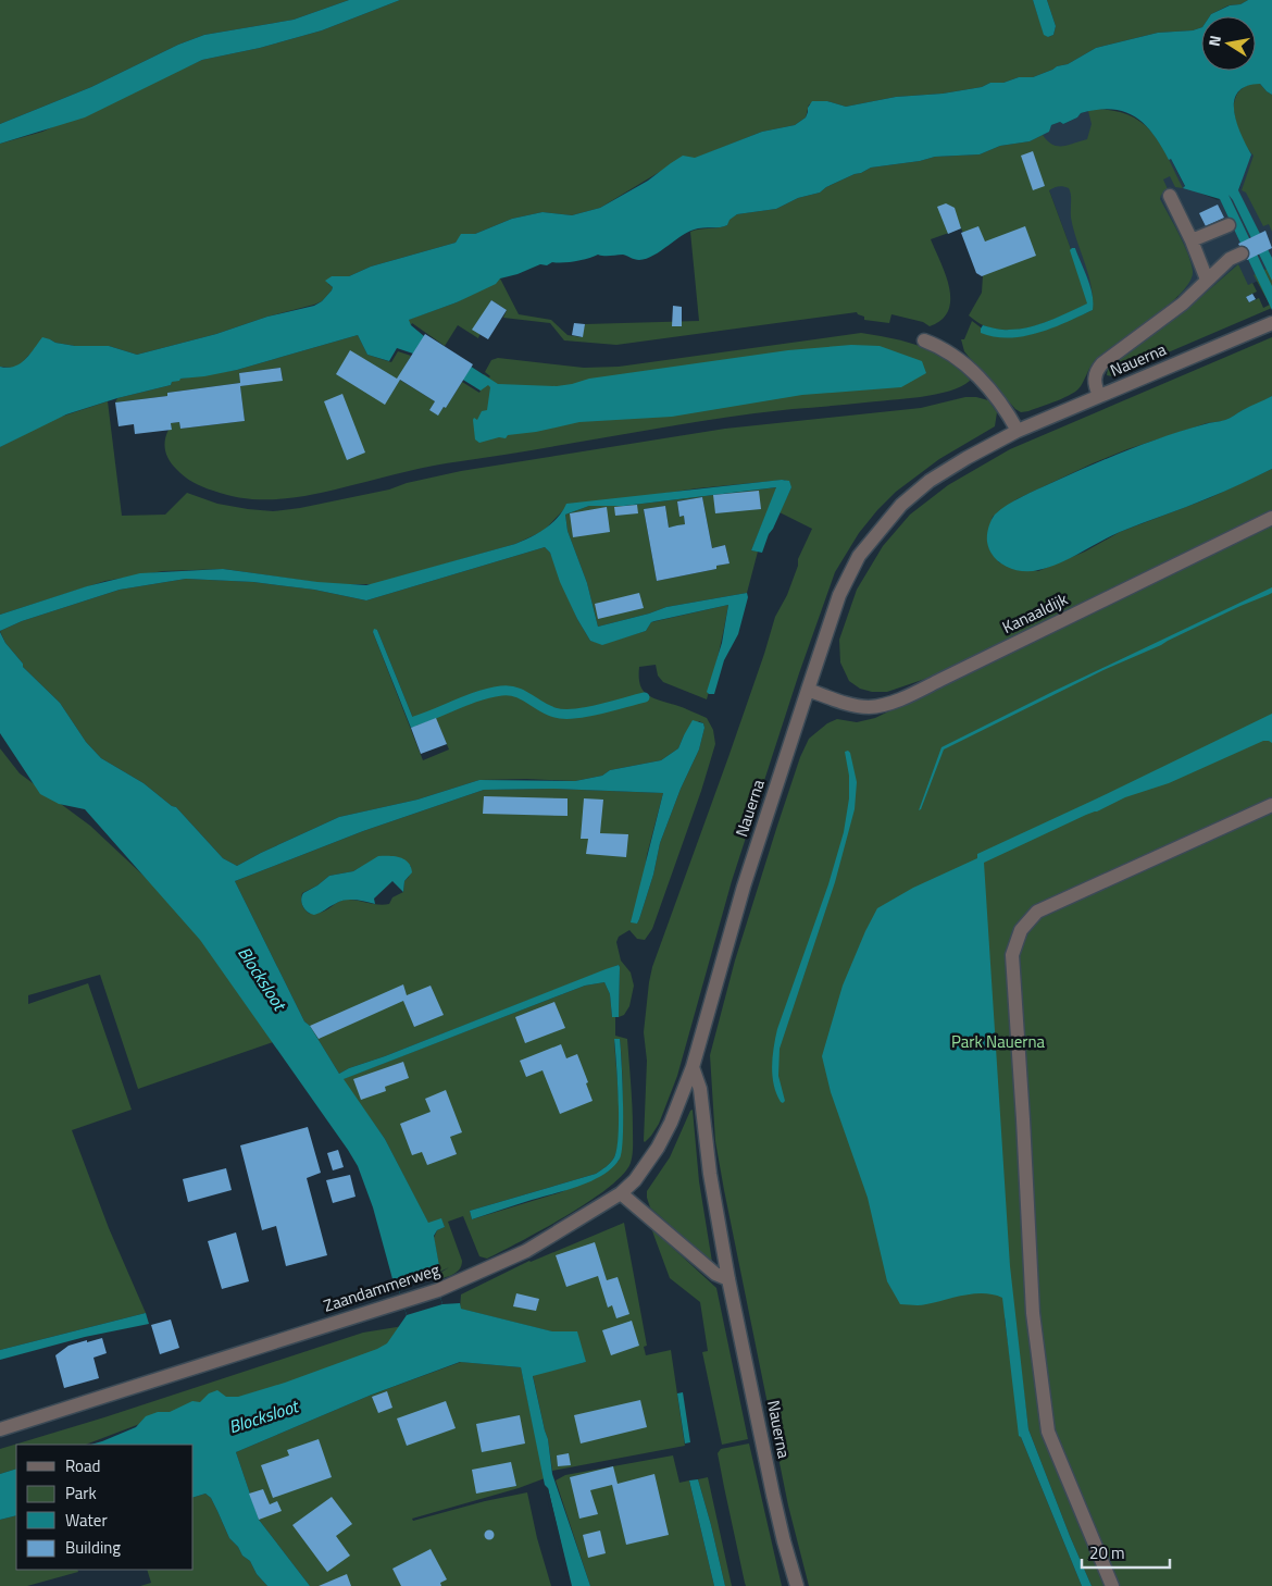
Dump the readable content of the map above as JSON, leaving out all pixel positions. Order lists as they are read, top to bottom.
{
  "streets": {
    "street": ["Nauerna", "Kanaaldijk", "Zaandammerweg"]
  },
  "crossings": [
    ["Nauerna", "Kanaaldijk"],
    ["Nauerna", "Zaandammerweg"]
  ],
  "water": ["Blocksloot"],
  "parks": ["Park Nauerna"],
  "legend": [
    "Road",
    "Park",
    "Water",
    "Building"
  ],
  "scale_bar": "20 m",
  "north": "left"
}
